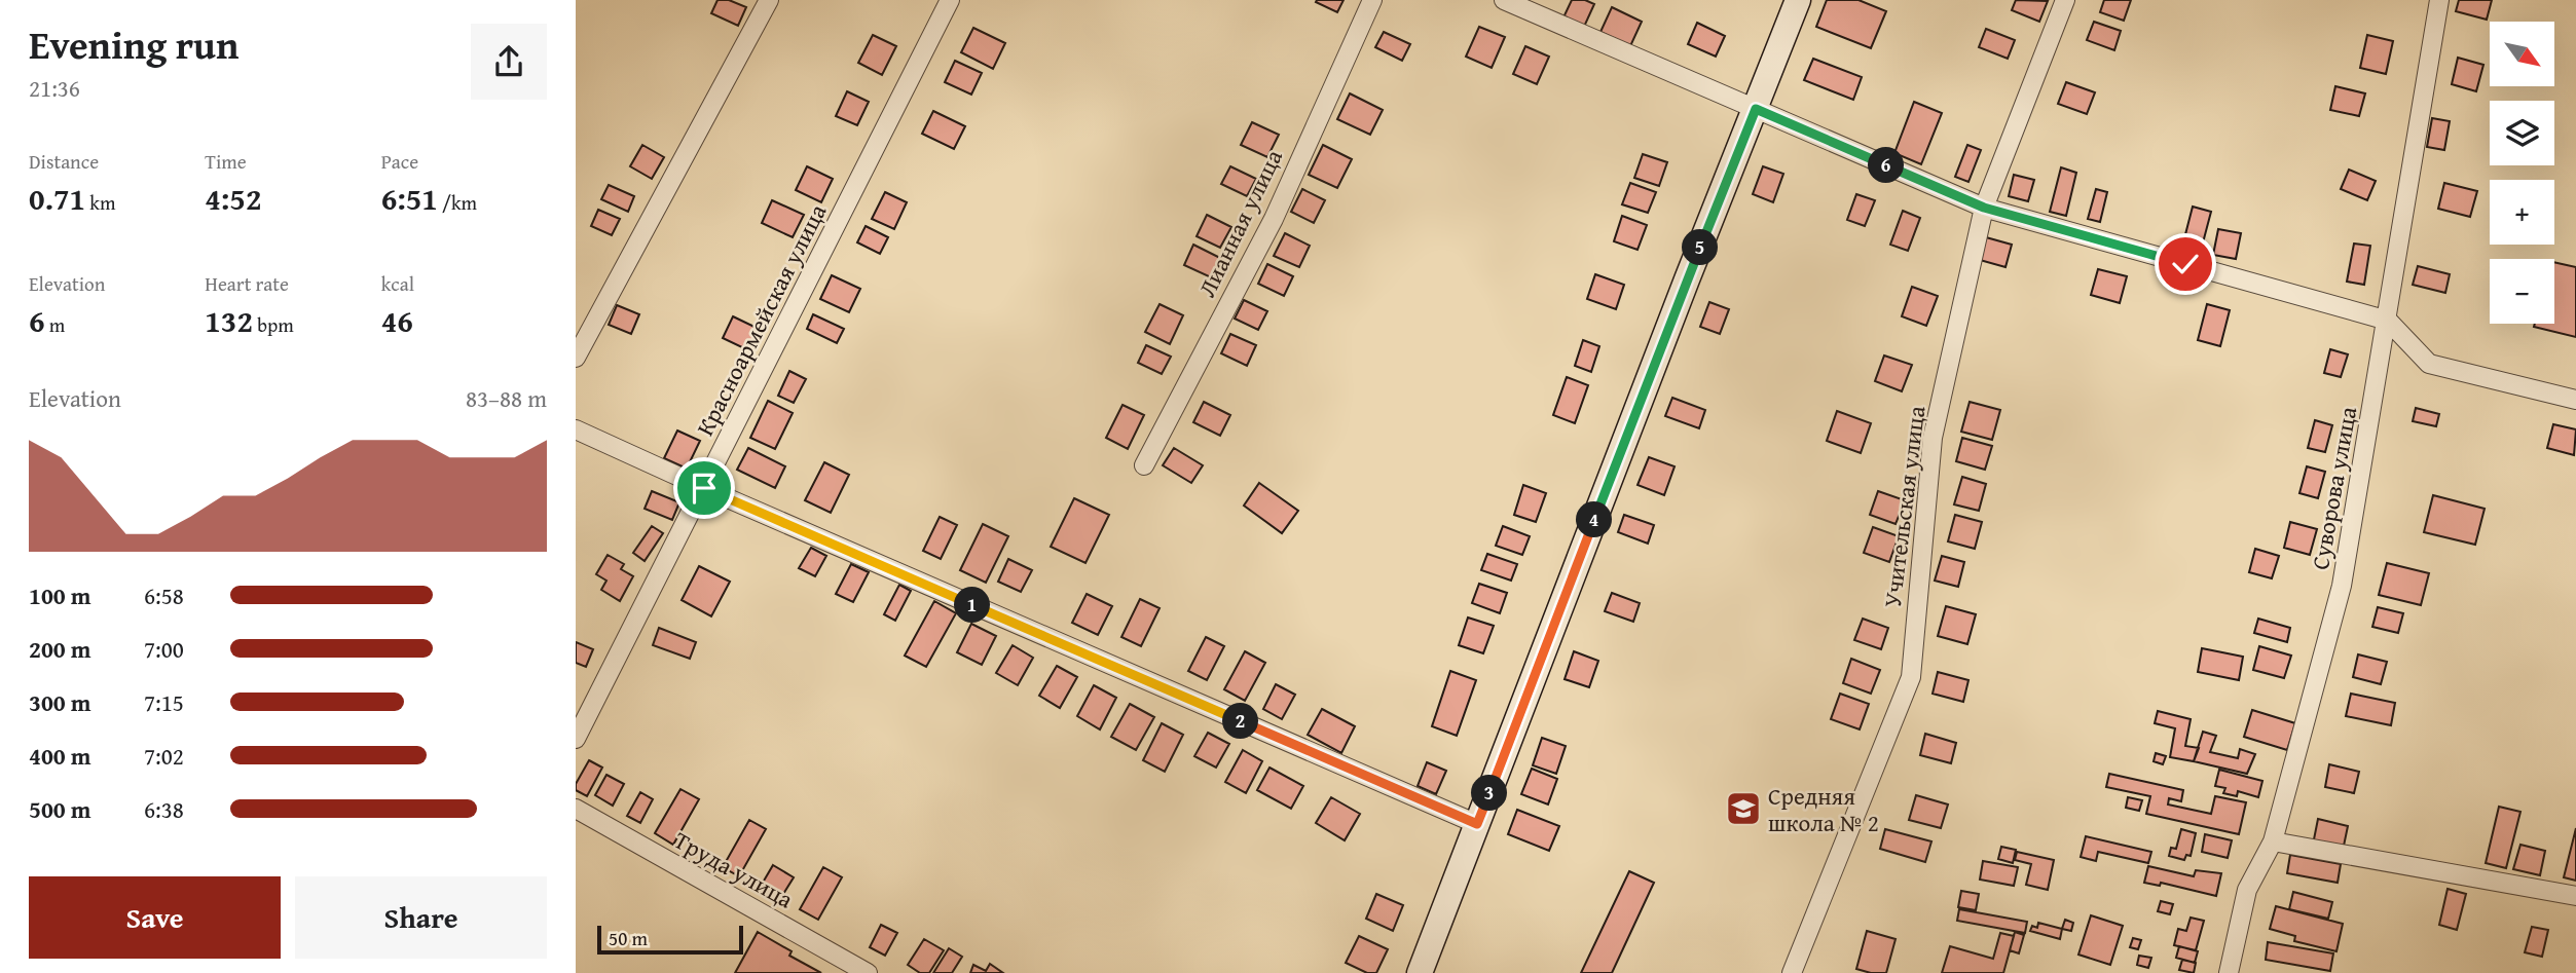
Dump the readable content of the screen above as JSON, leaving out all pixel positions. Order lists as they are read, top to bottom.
{
  "streets": {
    "street": [
      "Лианная улица",
      "Красноармейская улица",
      "Суворова улица",
      "Учительская улица",
      "Труда улица"
    ]
  },
  "places": {
    "school or university": ["Средняя школа № 2"]
  },
  "scale_bar": "50 m",
  "north": "bottom right",
  "page": {
    "heading": ["Evening run", "21:36"],
    "map_buttons": ["+", "−"],
    "stats": [
      ["Distance", "0.71 km"],
      ["Time", "4:52"],
      ["Pace", "6:51 /km"],
      ["Elevation", "6 m"],
      ["Heart rate", "132 bpm"],
      ["kcal", "46"]
    ],
    "pins": [
      "6",
      "5",
      "4",
      "1",
      "2",
      "3"
    ],
    "chart": ["Elevation", "83–88 m"],
    "list": [
      {
        "name": "100 m",
        "note": "6:58"
      },
      {
        "name": "200 m",
        "note": "7:00"
      },
      {
        "name": "300 m",
        "note": "7:15"
      },
      {
        "name": "400 m",
        "note": "7:02"
      },
      {
        "name": "500 m",
        "note": "6:38"
      }
    ],
    "buttons": ["Save", "Share"],
    "scale": "50 m"
  }
}
